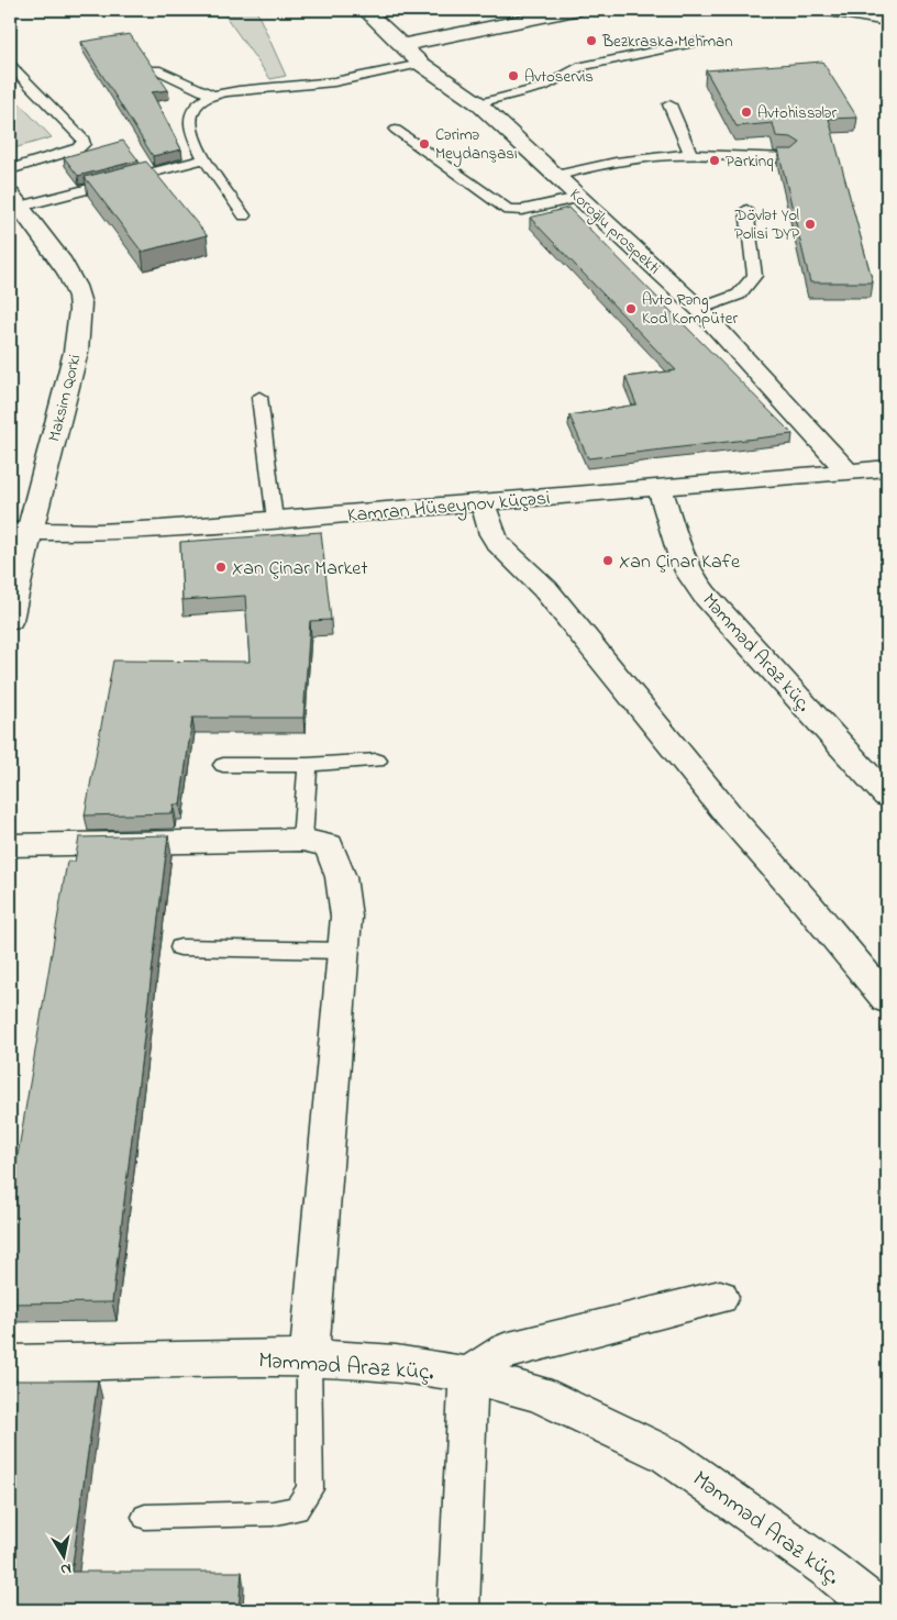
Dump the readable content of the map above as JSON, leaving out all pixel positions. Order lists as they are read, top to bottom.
{
  "streets": {
    "street": [
      "Koroğlu prospekti",
      "Maksim Qorki",
      "Kamran Hüseynov küçəsi",
      "Məmməd Araz küç."
    ]
  },
  "crossings": [
    ["Koroğlu prospekti", "Kamran Hüseynov küçəsi"],
    ["Maksim Qorki", "Kamran Hüseynov küçəsi"],
    ["Kamran Hüseynov küçəsi", "Məmməd Araz küç."]
  ],
  "places": [
    "Bezkraska Mehman",
    "Avtoservis",
    "Avtohissələr",
    "Cərimə Meydanşası",
    "Parkinq",
    "Dövlət Yol Polisi DYP",
    "Avto Rəng Kod Kompüter",
    "Xan Çinar Kafe",
    "Xan Çinar Market"
  ],
  "north": "bottom"
}
